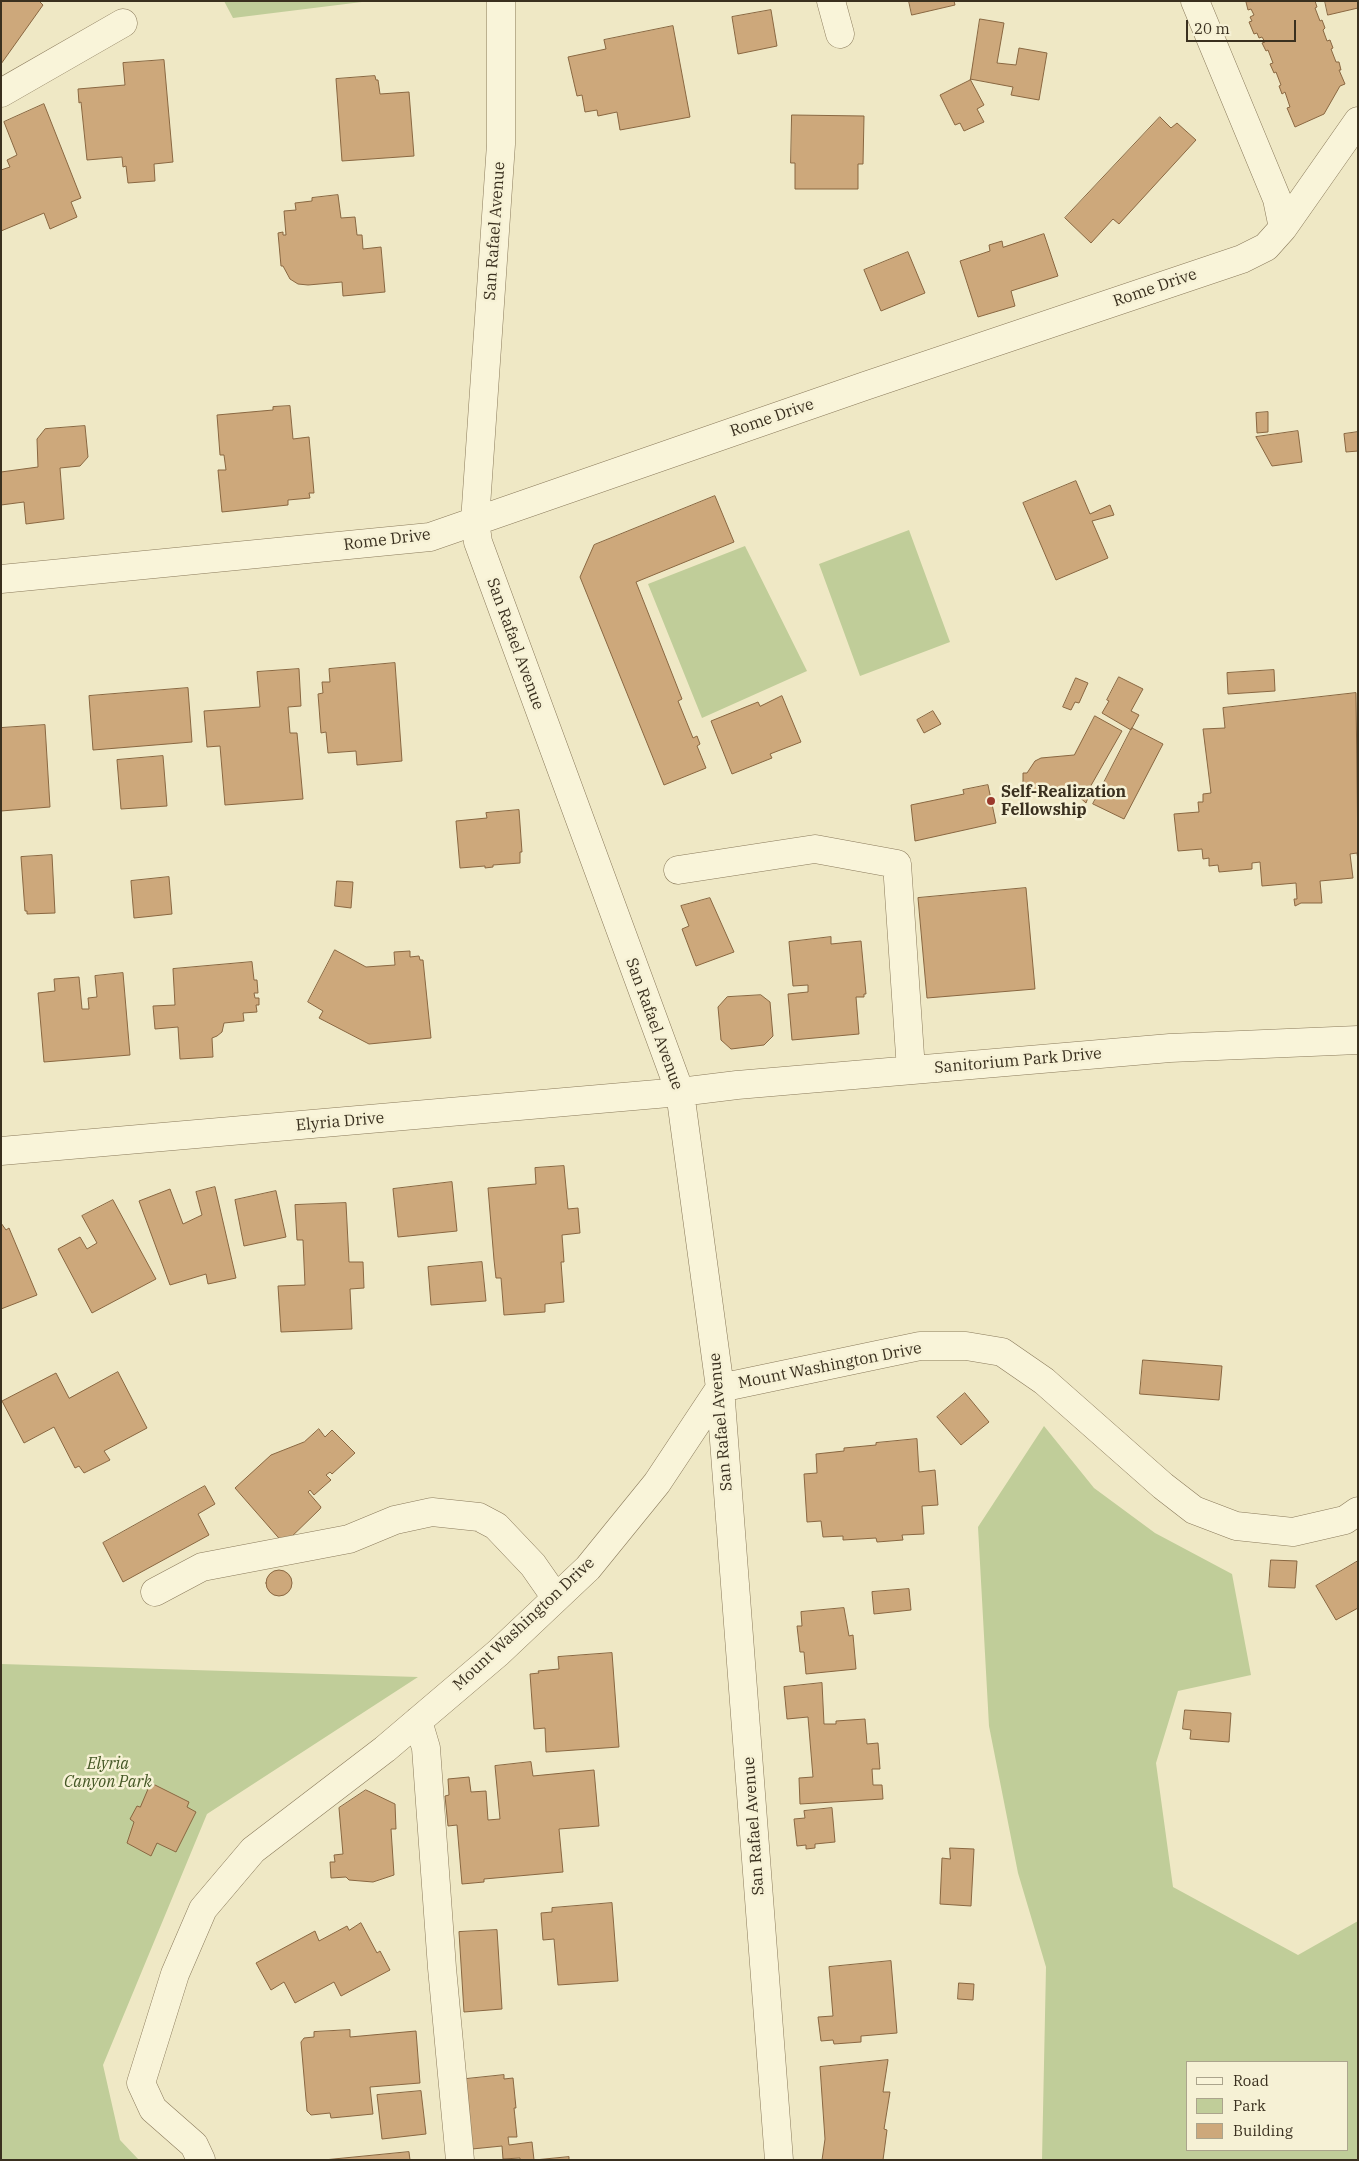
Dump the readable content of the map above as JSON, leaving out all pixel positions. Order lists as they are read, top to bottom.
{
  "streets": {
    "street": [
      "San Rafael Avenue",
      "Rome Drive",
      "Sanitorium Park Drive",
      "Elyria Drive",
      "Mount Washington Drive"
    ]
  },
  "crossings": [
    ["San Rafael Avenue", "Rome Drive"],
    ["San Rafael Avenue", "Sanitorium Park Drive"],
    ["San Rafael Avenue", "Elyria Drive"],
    ["San Rafael Avenue", "Mount Washington Drive"],
    ["Sanitorium Park Drive", "Elyria Drive"]
  ],
  "parks": ["Elyria Canyon Park"],
  "places": ["Self-Realization Fellowship"],
  "legend": ["Road", "Park", "Building"],
  "scale_bar": "20 m"
}
